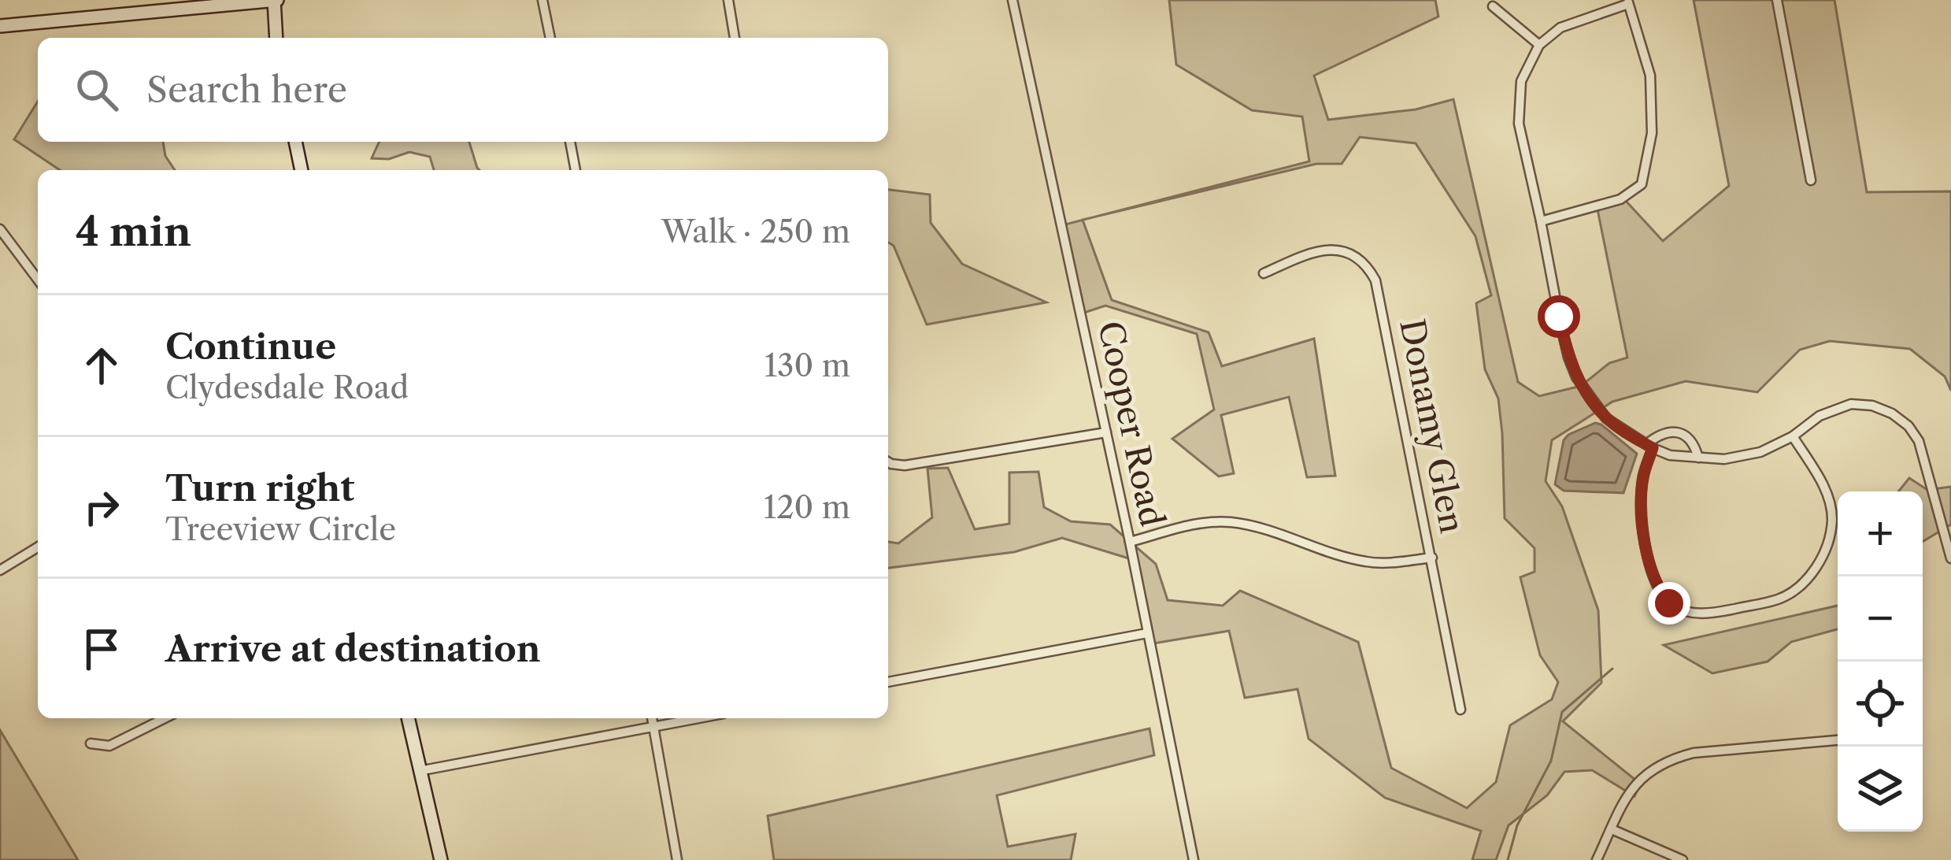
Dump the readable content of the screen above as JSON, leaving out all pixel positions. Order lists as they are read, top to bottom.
{
  "streets": {
    "street": ["Cooper Road", "Donamy Glen"]
  },
  "page": {
    "search": "Search here",
    "heading": ["4 min", "Walk · 250 m"],
    "list": [
      ["Continue", "Clydesdale Road", "130 m"],
      ["Turn right", "Treeview Circle", "120 m"],
      "Arrive at destination"
    ],
    "map_buttons": ["+", "−"]
  }
}
